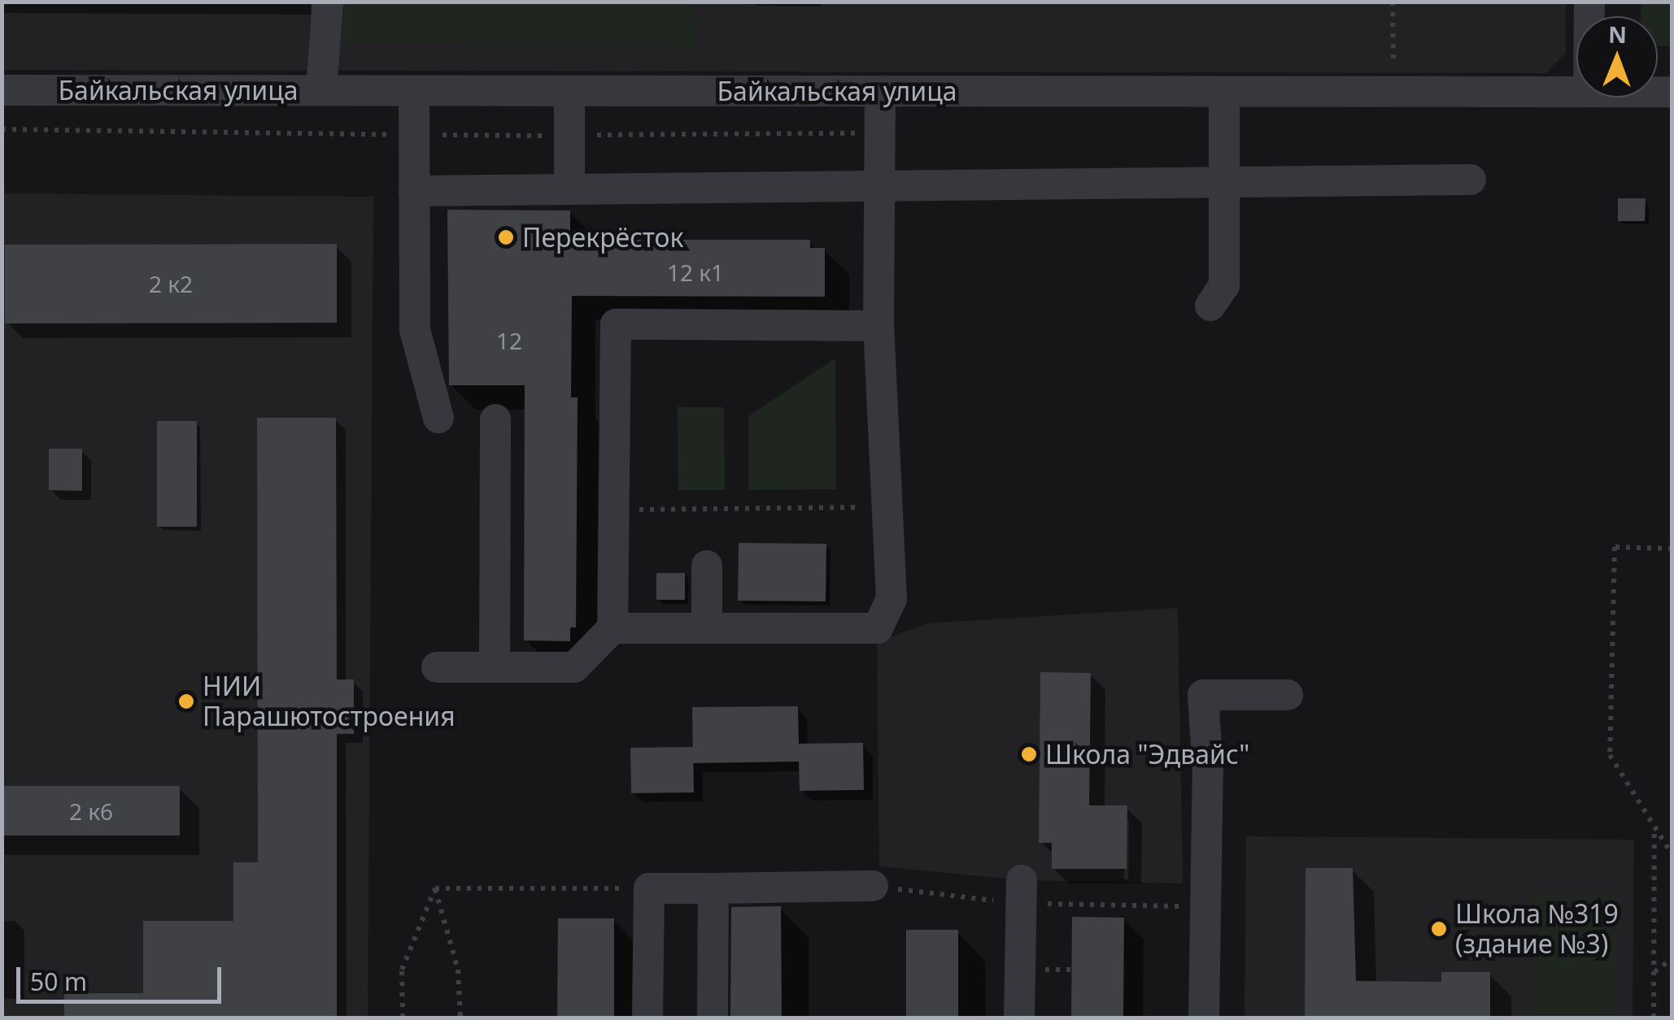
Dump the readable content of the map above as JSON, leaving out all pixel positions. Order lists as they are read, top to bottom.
{
  "streets": {
    "street": ["Байкальская улица"]
  },
  "places": [
    "Перекрёсток",
    "НИИ Парашютостроения",
    "Школа \"Эдвайс\"",
    "Школа №319 (здание №3)"
  ],
  "house_numbers": [
    "12 к1",
    "2 к2",
    "12",
    "2 к6"
  ],
  "scale_bar": "50 m",
  "north": "top"
}
